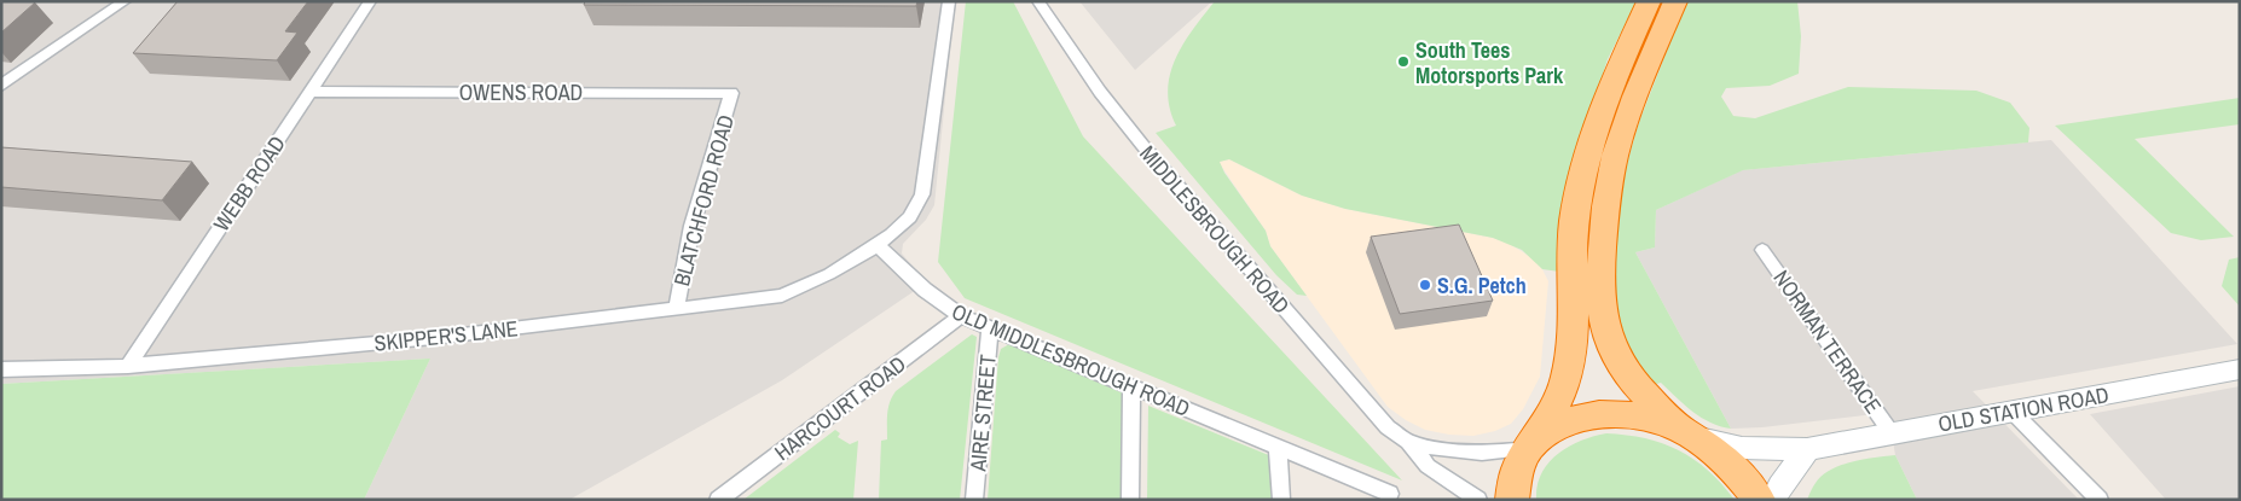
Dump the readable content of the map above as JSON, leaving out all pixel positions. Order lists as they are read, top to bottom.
{
  "streets": {
    "main road": ["OLD STATION ROAD"],
    "street": [
      "OWENS ROAD",
      "WEBB ROAD",
      "BLATCHFORD ROAD",
      "MIDDLESBROUGH ROAD",
      "SKIPPER'S LANE",
      "NORMAN TERRACE",
      "OLD MIDDLESBROUGH ROAD",
      "HARCOURT ROAD",
      "AIRE STREET"
    ]
  },
  "crossings": [
    ["OWENS ROAD", "WEBB ROAD"],
    ["OWENS ROAD", "BLATCHFORD ROAD"],
    ["WEBB ROAD", "SKIPPER'S LANE"],
    ["BLATCHFORD ROAD", "SKIPPER'S LANE"],
    ["SKIPPER'S LANE", "OLD MIDDLESBROUGH ROAD"],
    ["NORMAN TERRACE", "OLD STATION ROAD"],
    ["OLD MIDDLESBROUGH ROAD", "HARCOURT ROAD"],
    ["OLD MIDDLESBROUGH ROAD", "AIRE STREET"]
  ],
  "places": ["South Tees Motorsports Park", "S.G. Petch"]
}
